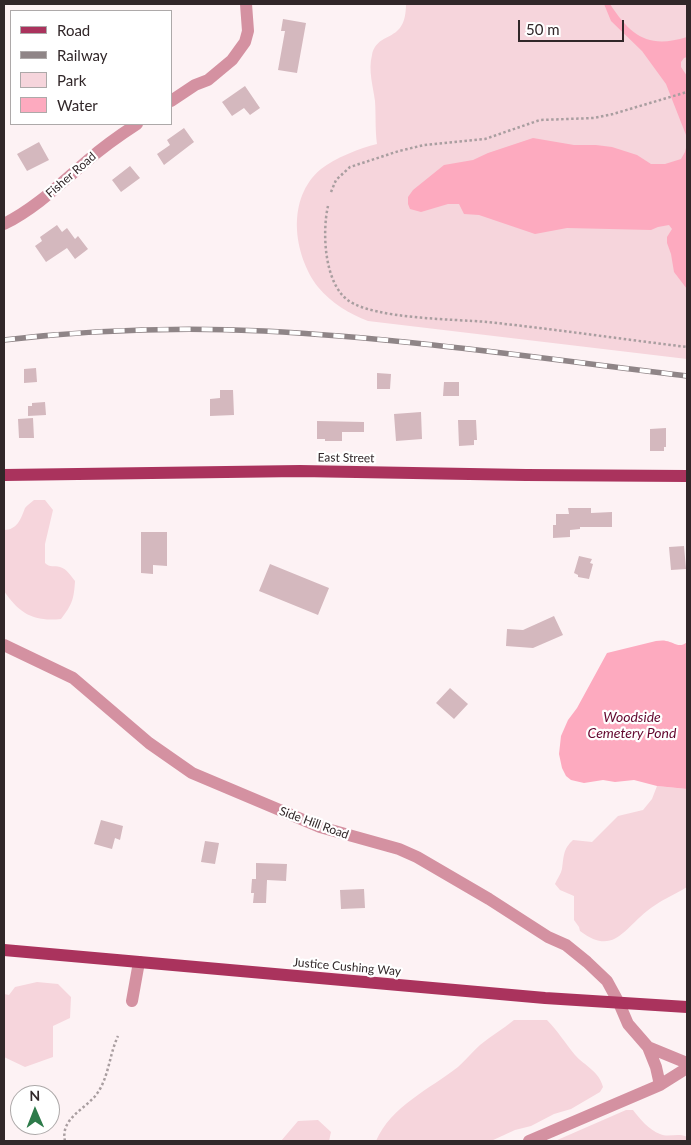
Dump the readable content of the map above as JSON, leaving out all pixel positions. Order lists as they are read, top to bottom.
{
  "streets": {
    "main road": ["East Street", "Justice Cushing Way"],
    "street": ["Fisher Road", "Side Hill Road"]
  },
  "crossings": [
    ["Side Hill Road", "Justice Cushing Way"]
  ],
  "water": ["Woodside Cemetery Pond"],
  "legend": [
    "Road",
    "Railway",
    "Park",
    "Water"
  ],
  "scale_bar": "50 m",
  "north": "top"
}
